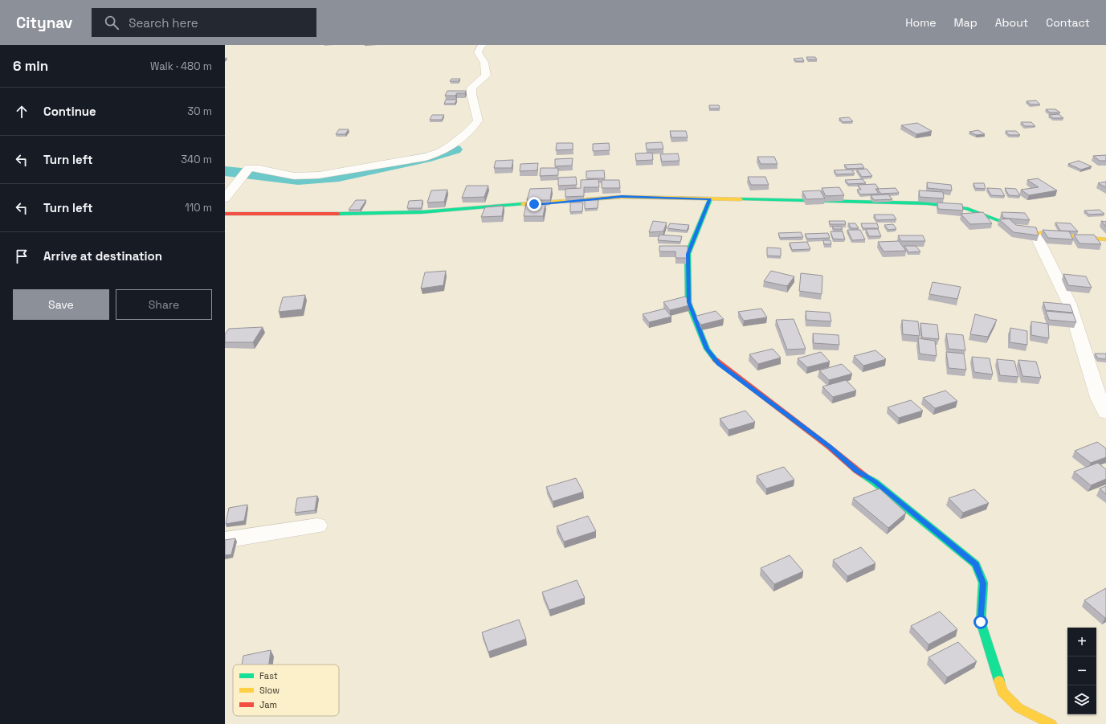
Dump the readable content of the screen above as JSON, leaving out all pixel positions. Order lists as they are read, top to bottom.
{
  "legend": ["Fast", "Slow", "Jam"],
  "page": {
    "header": "Citynav",
    "search": "Search here",
    "nav": [
      "Home",
      "Map",
      "About",
      "Contact"
    ],
    "heading": ["6 min", "Walk · 480 m"],
    "list": [
      ["Continue", "30 m"],
      ["Turn left", "340 m"],
      ["Turn left", "110 m"],
      "Arrive at destination"
    ],
    "buttons": ["Save", "Share"],
    "map_buttons": ["+", "−"]
  }
}
